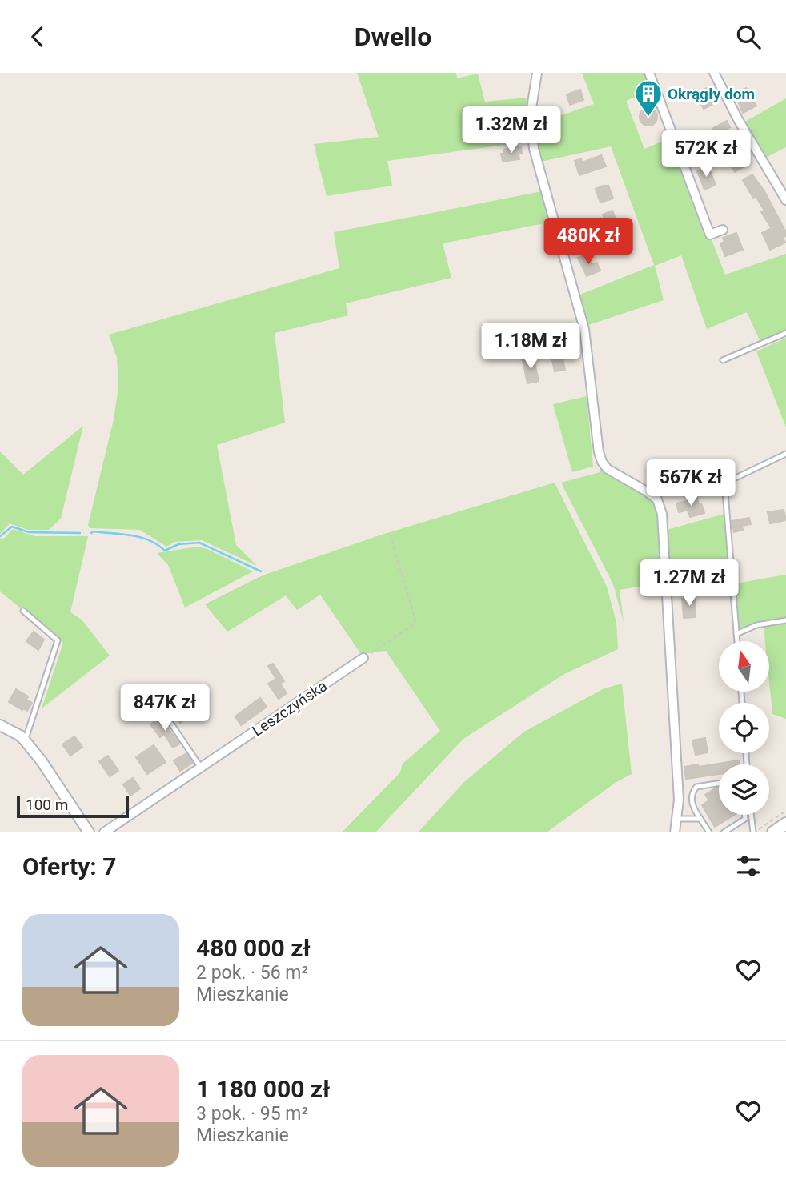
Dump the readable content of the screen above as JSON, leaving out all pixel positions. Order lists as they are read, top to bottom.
{
  "streets": {
    "street": ["Leszczyńska"]
  },
  "places": {
    "building": ["Okrągły dom"]
  },
  "scale_bar": "100 m",
  "north": "top",
  "page": {
    "header": "Dwello",
    "price": [
      "1.32M zł",
      "572K zł",
      "480K zł",
      "1.18M zł",
      "567K zł",
      "1.27M zł",
      "847K zł"
    ],
    "scale": "100 m",
    "heading": "Oferty: 7",
    "list": [
      {
        "name": "480 000 zł",
        "note": "2 pok. · 56 m² · Mieszkanie"
      },
      {
        "name": "1 180 000 zł",
        "note": "3 pok. · 95 m² · Mieszkanie"
      }
    ]
  }
}
